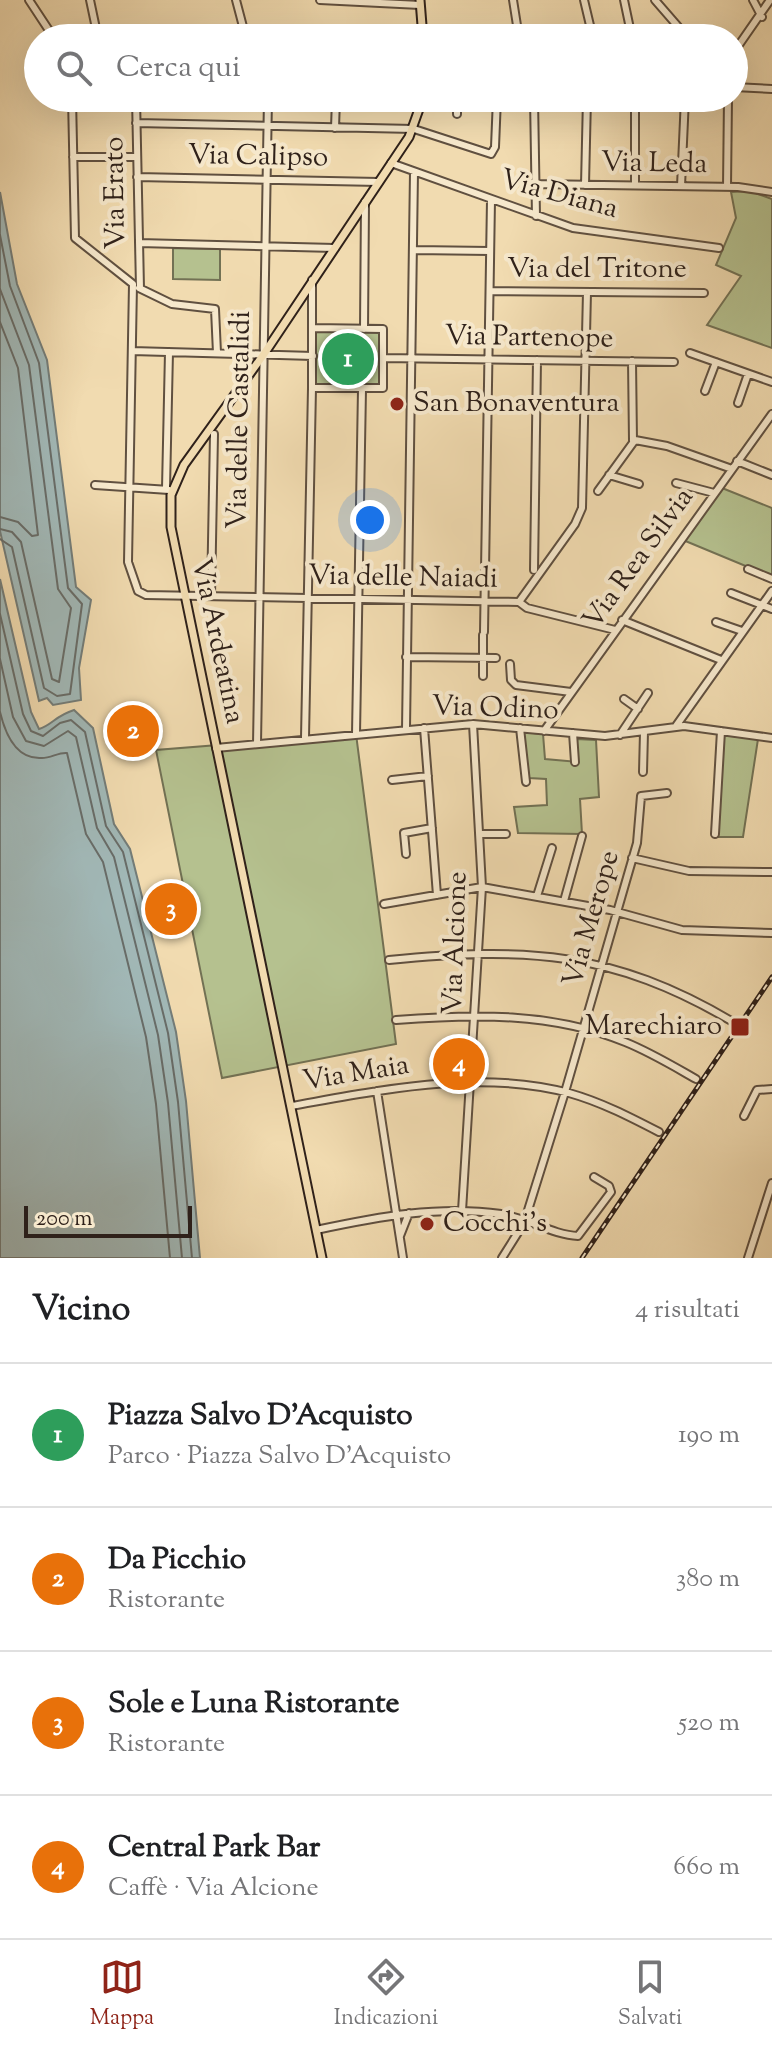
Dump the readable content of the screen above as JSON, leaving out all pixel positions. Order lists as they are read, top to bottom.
{
  "streets": {
    "main road": ["Via Ardeatina"],
    "street": [
      "Via Calipso",
      "Via Leda",
      "Via Erato",
      "Via Diana",
      "Via del Tritone",
      "Via Partenope",
      "Via delle Castalidi",
      "Via Rea Silvia",
      "Via delle Naiadi",
      "Via Odino",
      "Via Merope",
      "Via Alcione",
      "Via Maia"
    ]
  },
  "crossings": [
    ["Via Calipso", "Via Erato"],
    ["Via Calipso", "Via delle Castalidi"],
    ["Via Calipso", "Via Ardeatina"],
    ["Via Erato", "Via delle Naiadi"],
    ["Via Diana", "Via Ardeatina"],
    ["Via delle Castalidi", "Via delle Naiadi"],
    ["Via delle Castalidi", "Via Ardeatina"],
    ["Via delle Castalidi", "Via Odino"],
    ["Via Rea Silvia", "Via delle Naiadi"],
    ["Via Rea Silvia", "Via Odino"],
    ["Via delle Naiadi", "Via Ardeatina"],
    ["Via Ardeatina", "Via Odino"],
    ["Via Ardeatina", "Via Maia"],
    ["Via Odino", "Via Alcione"],
    ["Via Merope", "Via Maia"],
    ["Via Alcione", "Via Maia"]
  ],
  "places": {
    "other": ["San Bonaventura", "Cocchi’s"],
    "transit": ["Marechiaro"]
  },
  "scale_bar": "200 m",
  "page": {
    "search": "Cerca qui",
    "pins": [
      "1",
      "2",
      "3",
      "4"
    ],
    "scale": "200 m",
    "heading": ["Vicino", "4 risultati"],
    "list": [
      {
        "mark": "1",
        "name": "Piazza Salvo D'Acquisto",
        "note": "Parco · Piazza Salvo D'Acquisto",
        "value": "190 m"
      },
      {
        "mark": "2",
        "name": "Da Picchio",
        "note": "Ristorante",
        "value": "380 m"
      },
      {
        "mark": "3",
        "name": "Sole e Luna Ristorante",
        "note": "Ristorante",
        "value": "520 m"
      },
      {
        "mark": "4",
        "name": "Central Park Bar",
        "note": "Caffè · Via Alcione",
        "value": "660 m"
      }
    ],
    "nav": ["Mappa", "Indicazioni", "Salvati"]
  }
}
